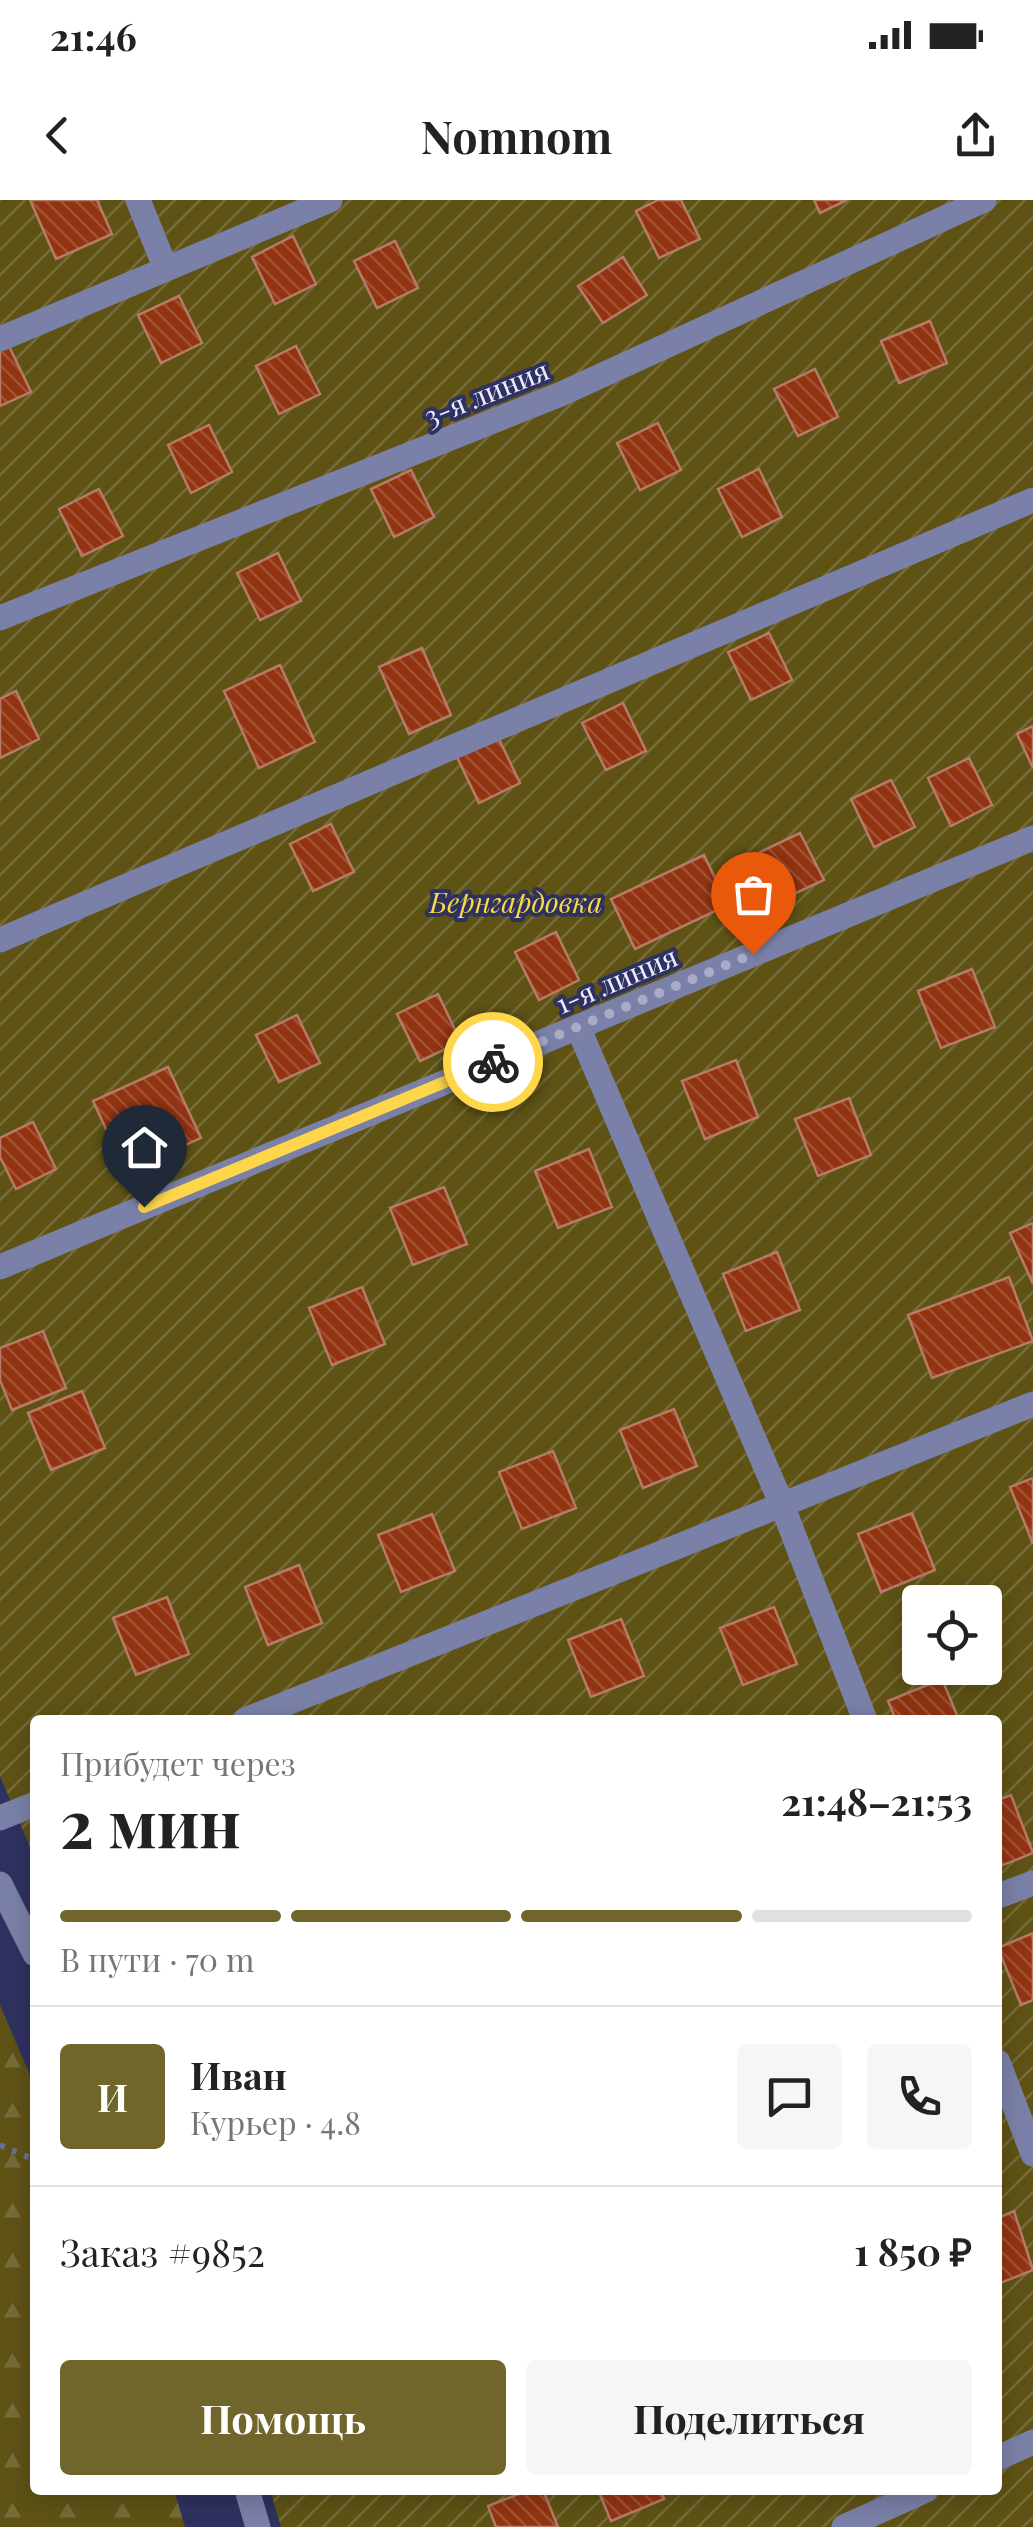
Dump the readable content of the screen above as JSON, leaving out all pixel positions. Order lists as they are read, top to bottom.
{
  "streets": {
    "street": ["3-я линия", "1-я линия"]
  },
  "parks": ["Бернгардовка"],
  "page": {
    "status": "21:46",
    "header": "Nomnom",
    "heading": ["2 мин", "Прибудет через", "21:48–21:53"],
    "panel": [
      "Иван",
      "Курьер · 4.8",
      "Заказ #9852",
      "1 850 ₽"
    ],
    "bar": "В пути · 70 m",
    "round": "И",
    "buttons": ["Помощь", "Поделиться"]
  }
}
